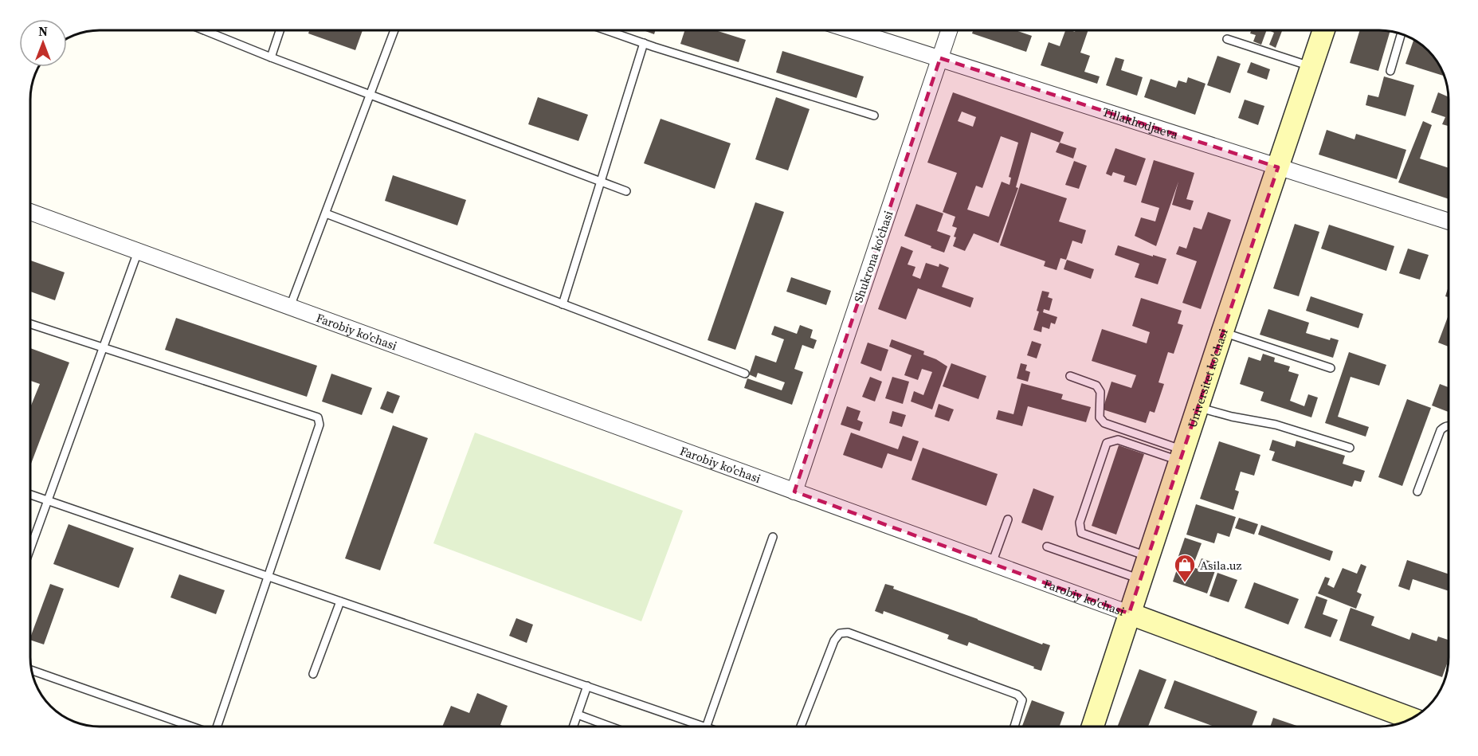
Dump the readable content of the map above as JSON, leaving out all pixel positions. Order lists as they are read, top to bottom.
{
  "streets": {
    "main road": ["Farobiy ko'chasi", "Universitet ko'chasi"],
    "street": ["Tillakhodjaeva", "Shukrona koʻchasi"]
  },
  "crossings": [
    ["Tillakhodjaeva", "Shukrona koʻchasi"],
    ["Tillakhodjaeva", "Universitet ko'chasi"],
    ["Shukrona koʻchasi", "Farobiy ko'chasi"],
    ["Farobiy ko'chasi", "Universitet ko'chasi"]
  ],
  "places": {
    "shop": ["Asila.uz"]
  },
  "north": "top"
}
